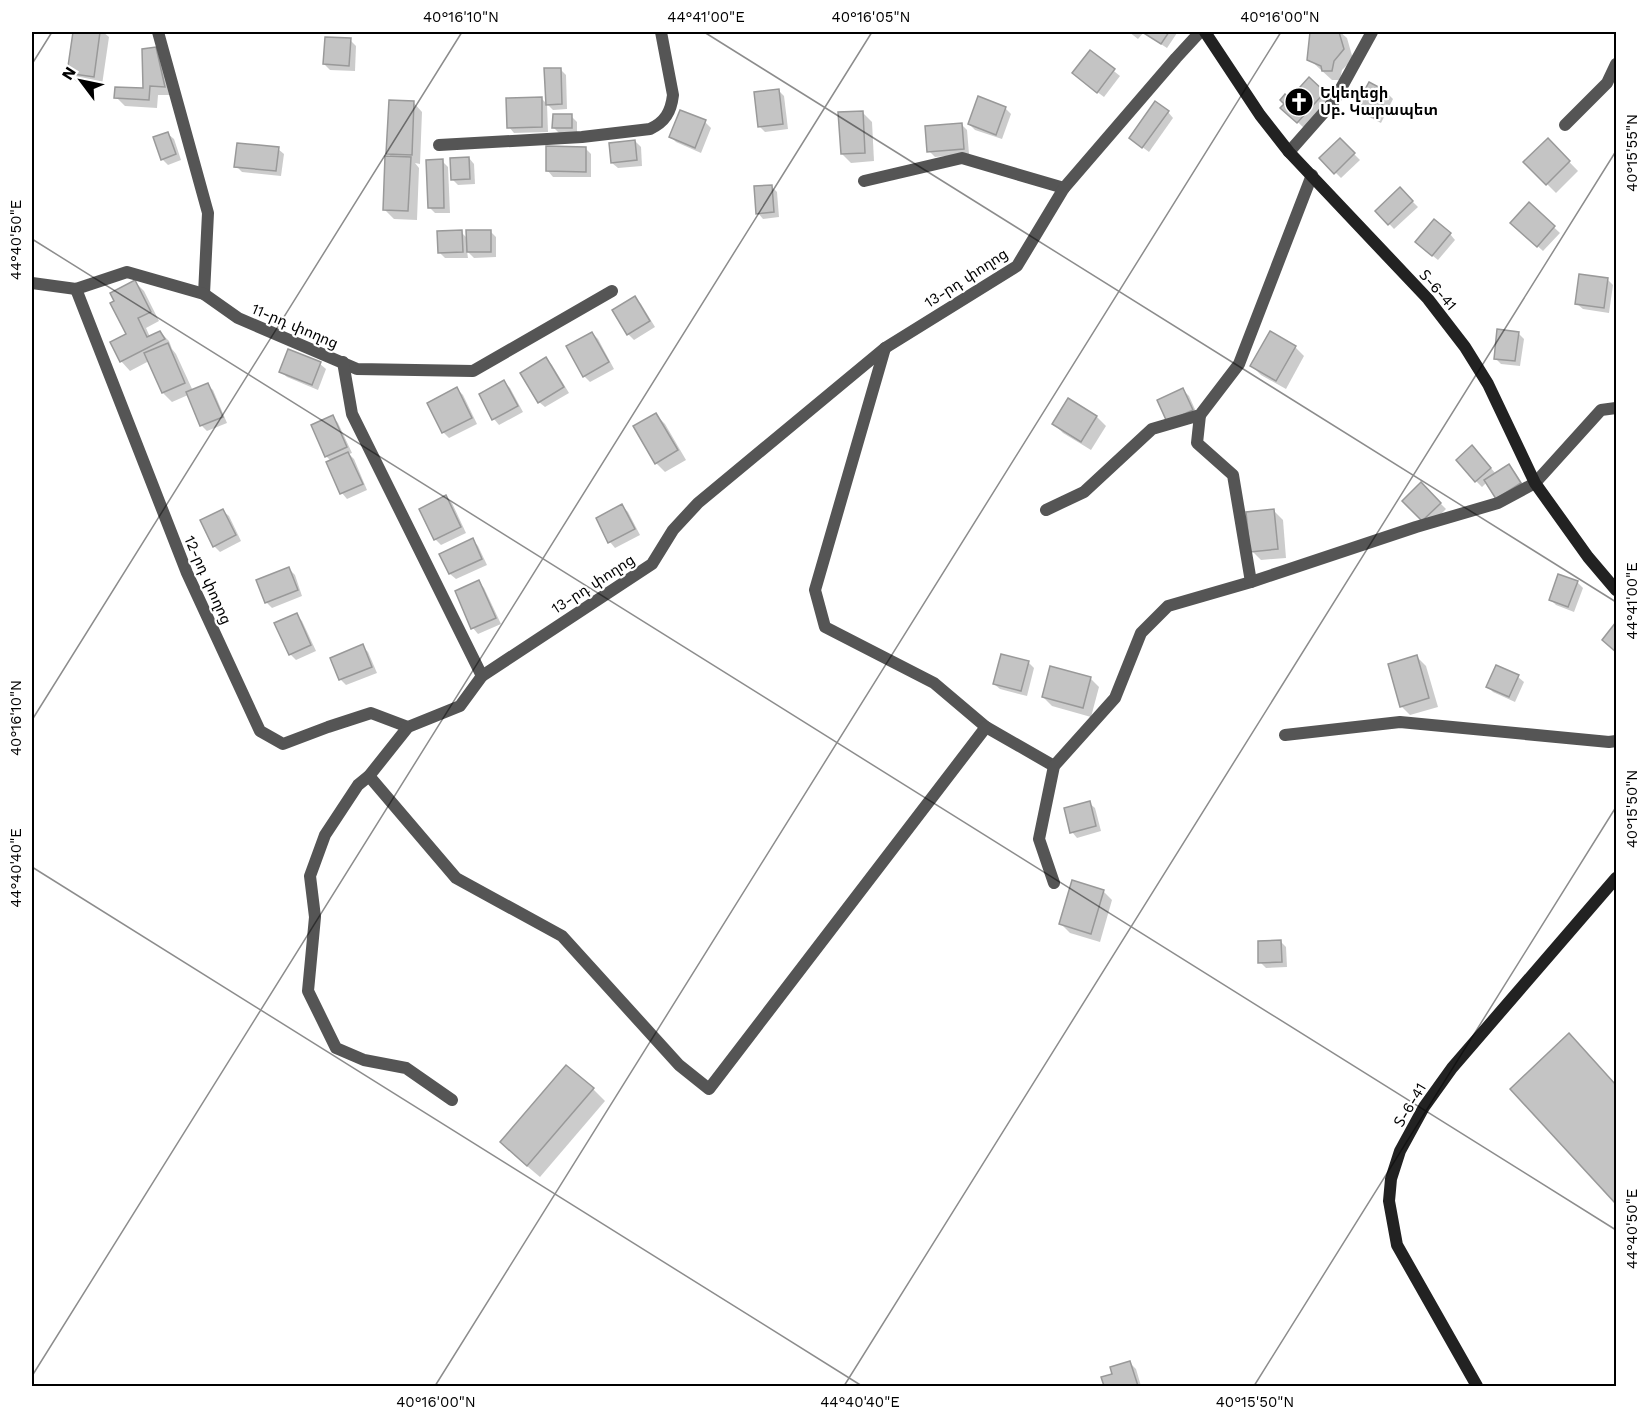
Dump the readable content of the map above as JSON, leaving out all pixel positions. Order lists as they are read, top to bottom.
{
  "streets": {
    "main road": ["Տ-6-41"],
    "street": ["13-րդ փողոց", "11-րդ փողոց", "12-րդ փողոց"]
  },
  "crossings": [
    ["13-րդ փողոց", "11-րդ փողոց"],
    ["13-րդ փողոց", "12-րդ փողոց"],
    ["11-րդ փողոց", "12-րդ փողոց"]
  ],
  "places": {
    "church": ["Եկեղեցի Սբ. Կարապետ"]
  },
  "north": "top left",
  "coordinates": [
    "40°16'10\"N",
    "44°41'00\"E",
    "40°16'05\"N",
    "40°16'00\"N",
    "40°15'55\"N",
    "44°40'50\"E",
    "40°15'50\"N",
    "44°40'40\"E"
  ]
}
